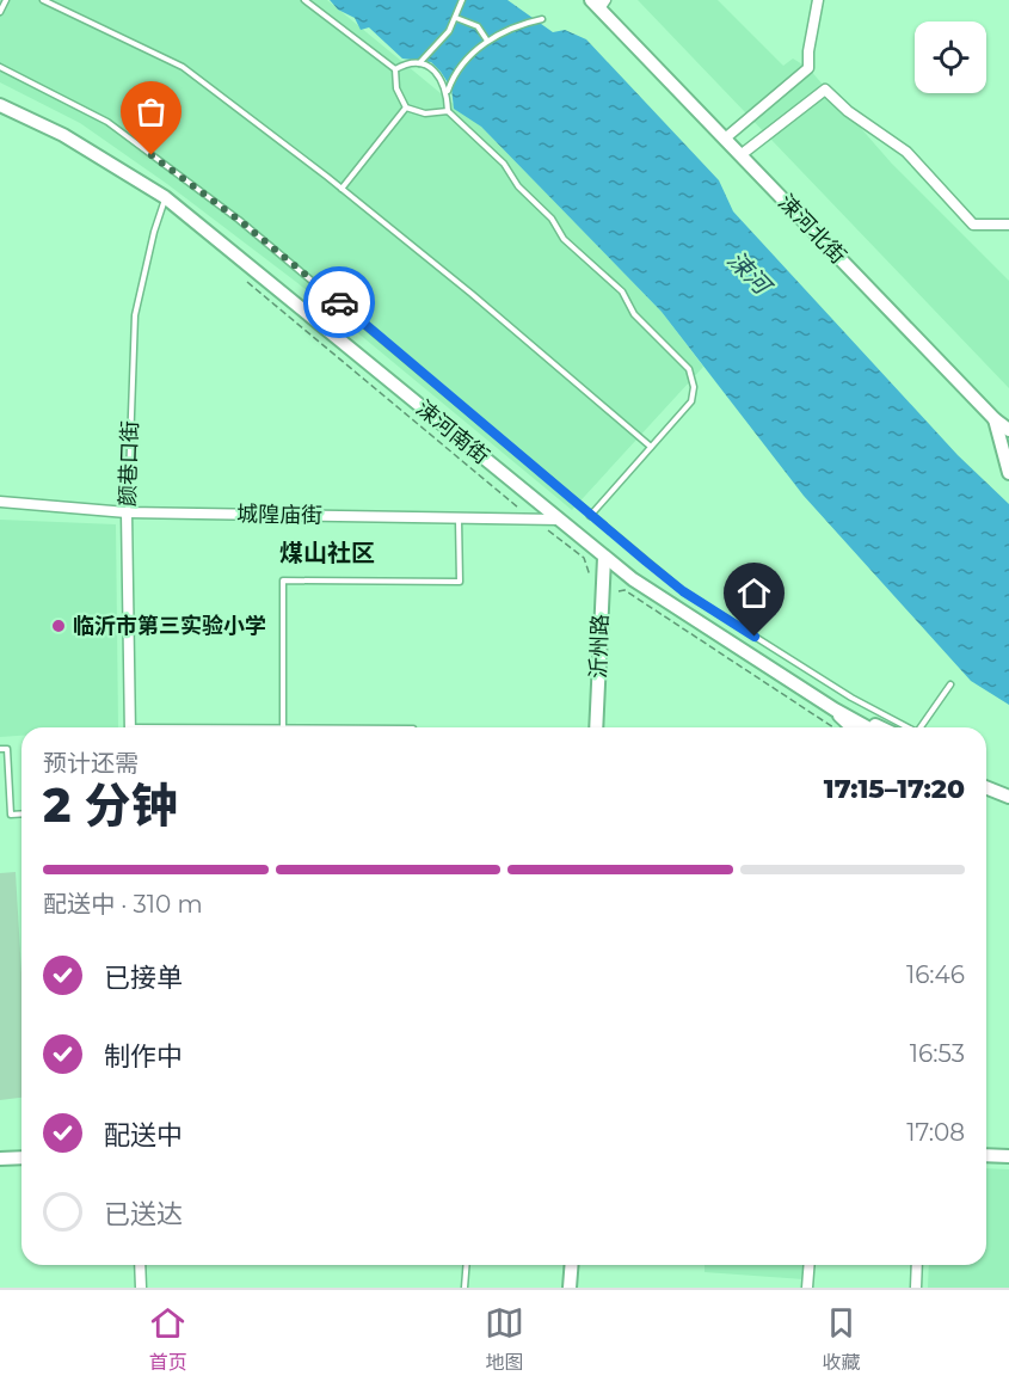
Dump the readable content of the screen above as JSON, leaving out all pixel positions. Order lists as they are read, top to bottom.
{
  "streets": {
    "main road": ["涑河北街", "涑河南街", "沂州路"],
    "street": ["颜巷口街", "城隍庙街"]
  },
  "crossings": [
    ["涑河南街", "颜巷口街"],
    ["涑河南街", "城隍庙街"],
    ["涑河南街", "沂州路"],
    ["颜巷口街", "城隍庙街"]
  ],
  "districts": ["煤山社区"],
  "water": ["涑河"],
  "places": ["临沂市第三实验小学"],
  "page": {
    "heading": ["2 分钟", "预计还需", "17:15–17:20"],
    "bar": "配送中 · 310 m",
    "list": [
      ["已接单", "16:46"],
      ["制作中", "16:53"],
      ["配送中", "17:08"],
      "已送达"
    ],
    "tabs": ["首页", "地图", "收藏"]
  }
}
